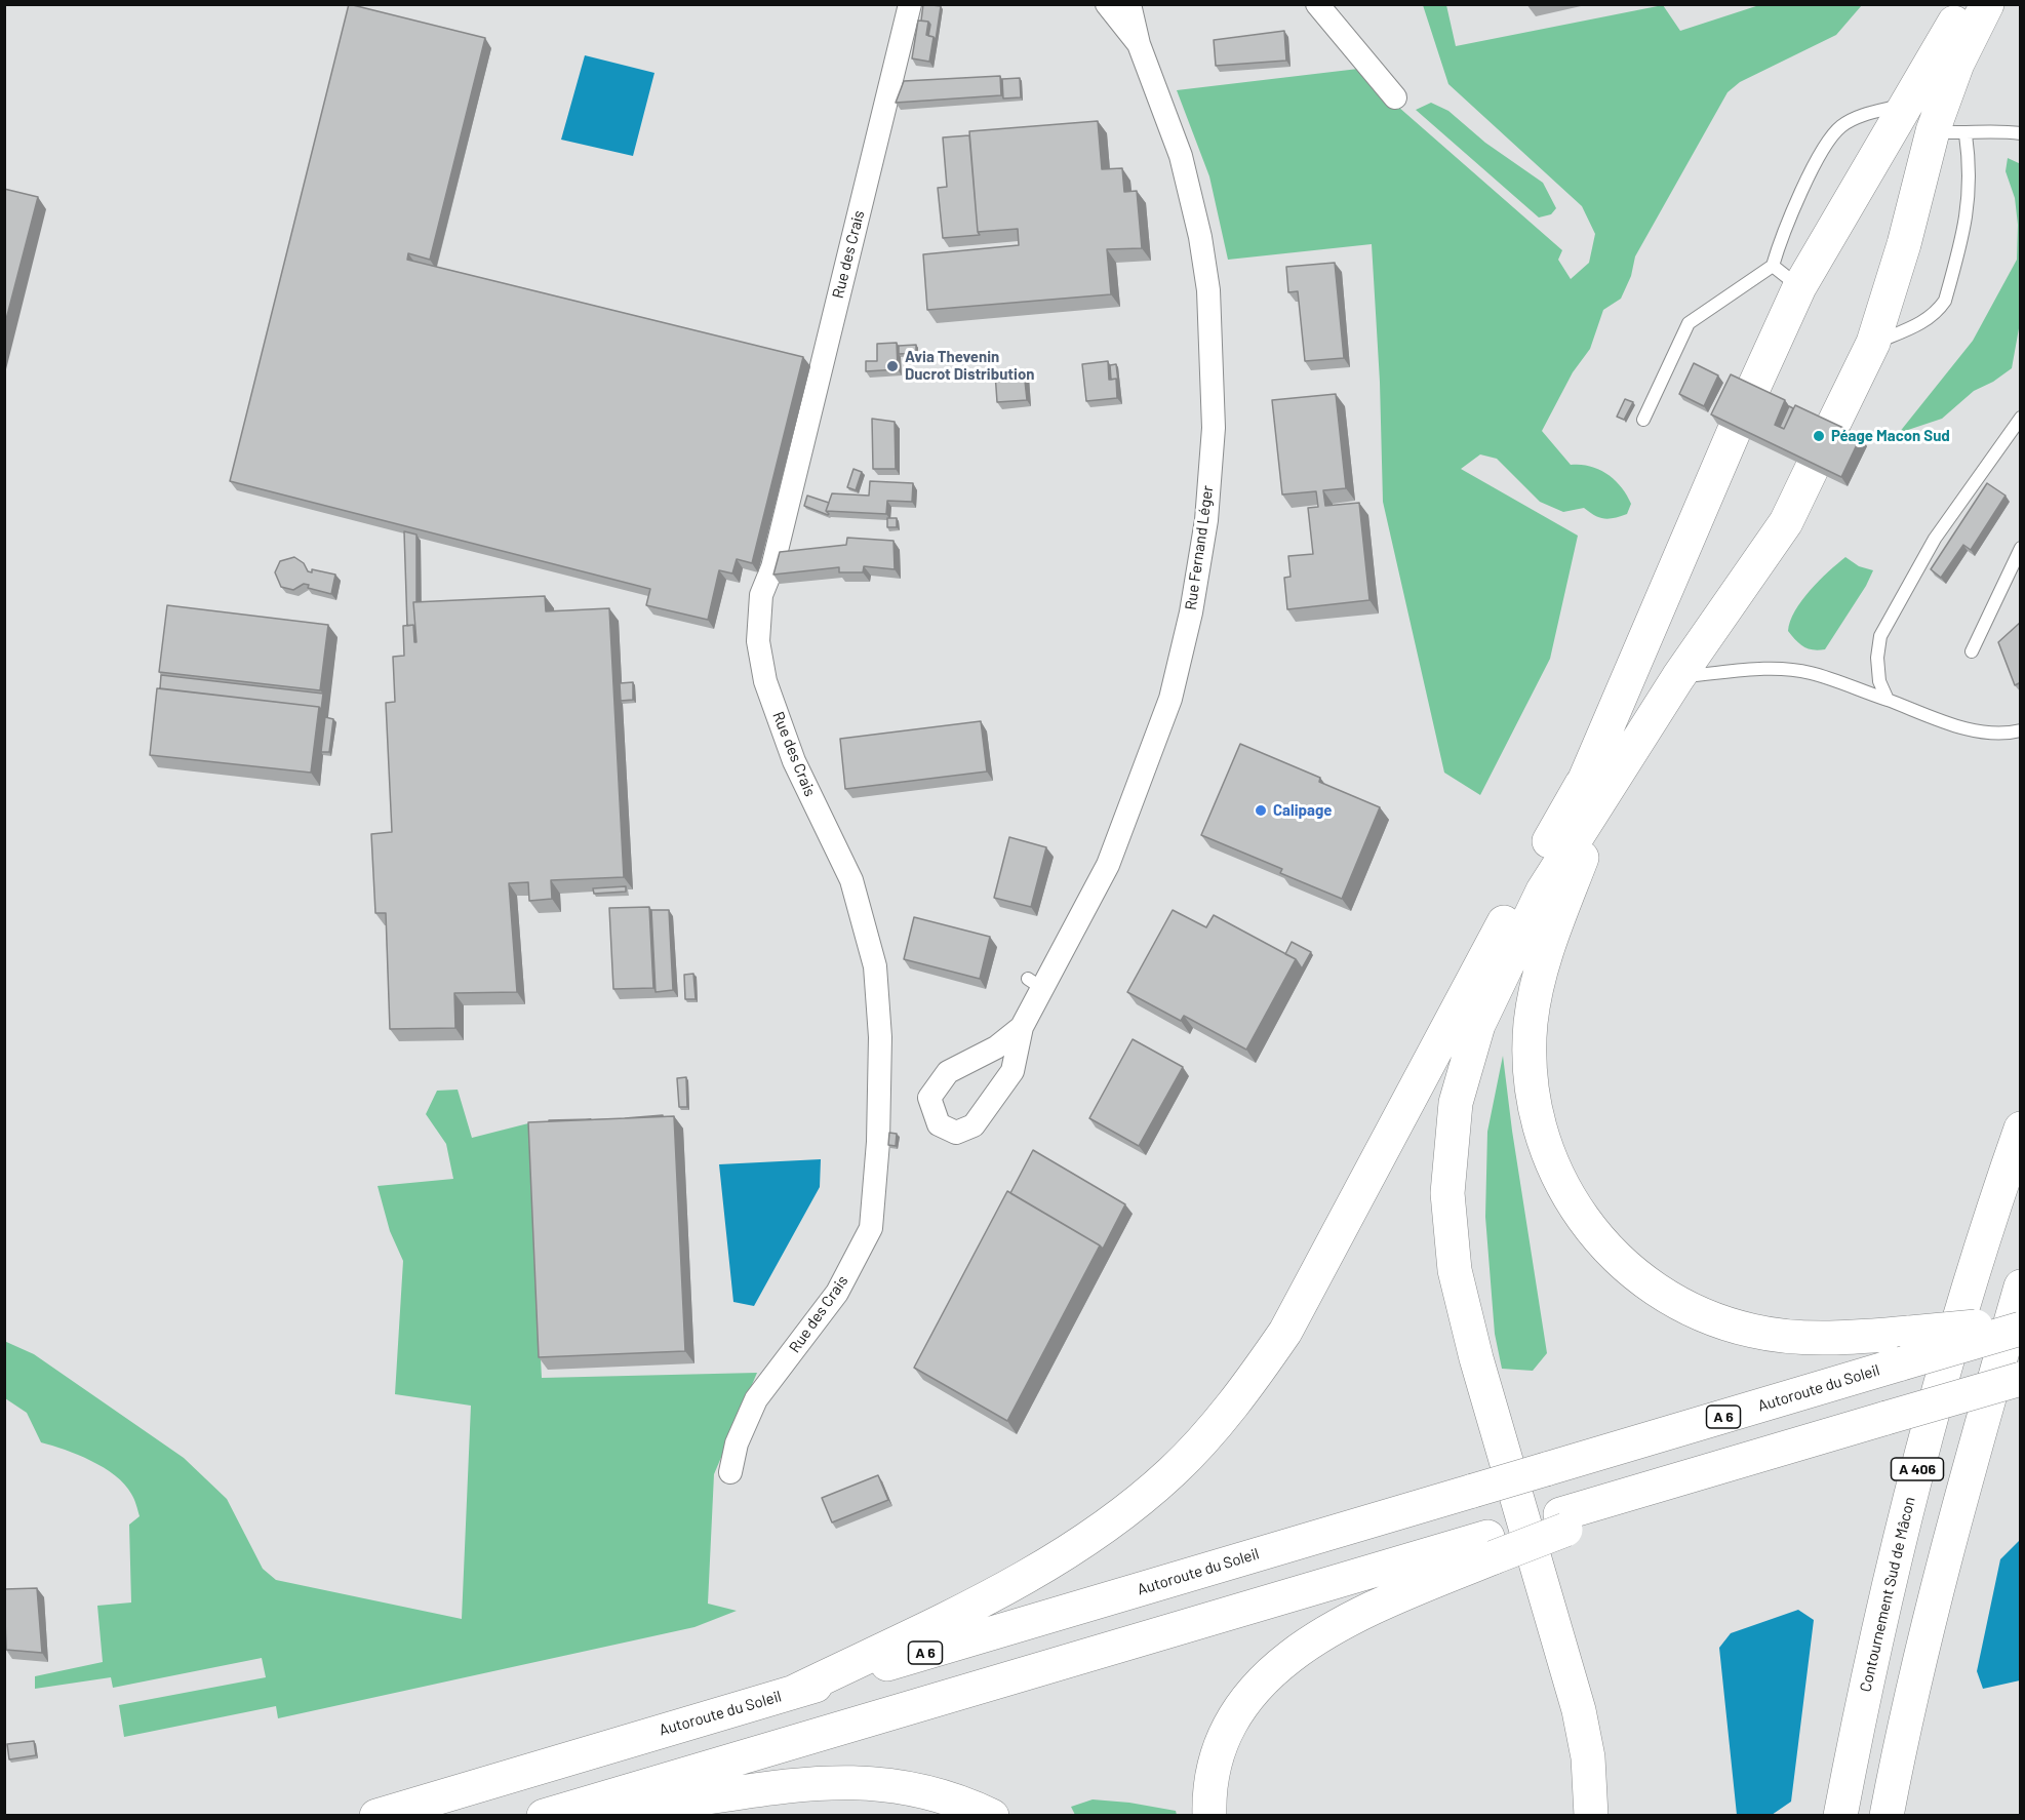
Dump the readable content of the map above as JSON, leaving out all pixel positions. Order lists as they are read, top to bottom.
{
  "streets": {
    "highway": [
      "Autoroute du Soleil",
      "A 6",
      "A 406",
      "Contournement Sud de Mâcon"
    ],
    "street": ["Rue des Crais", "Rue Fernand Léger"]
  },
  "places": ["Avia Thevenin Ducrot Distribution", "Péage Macon Sud", "Calipage"]
}
